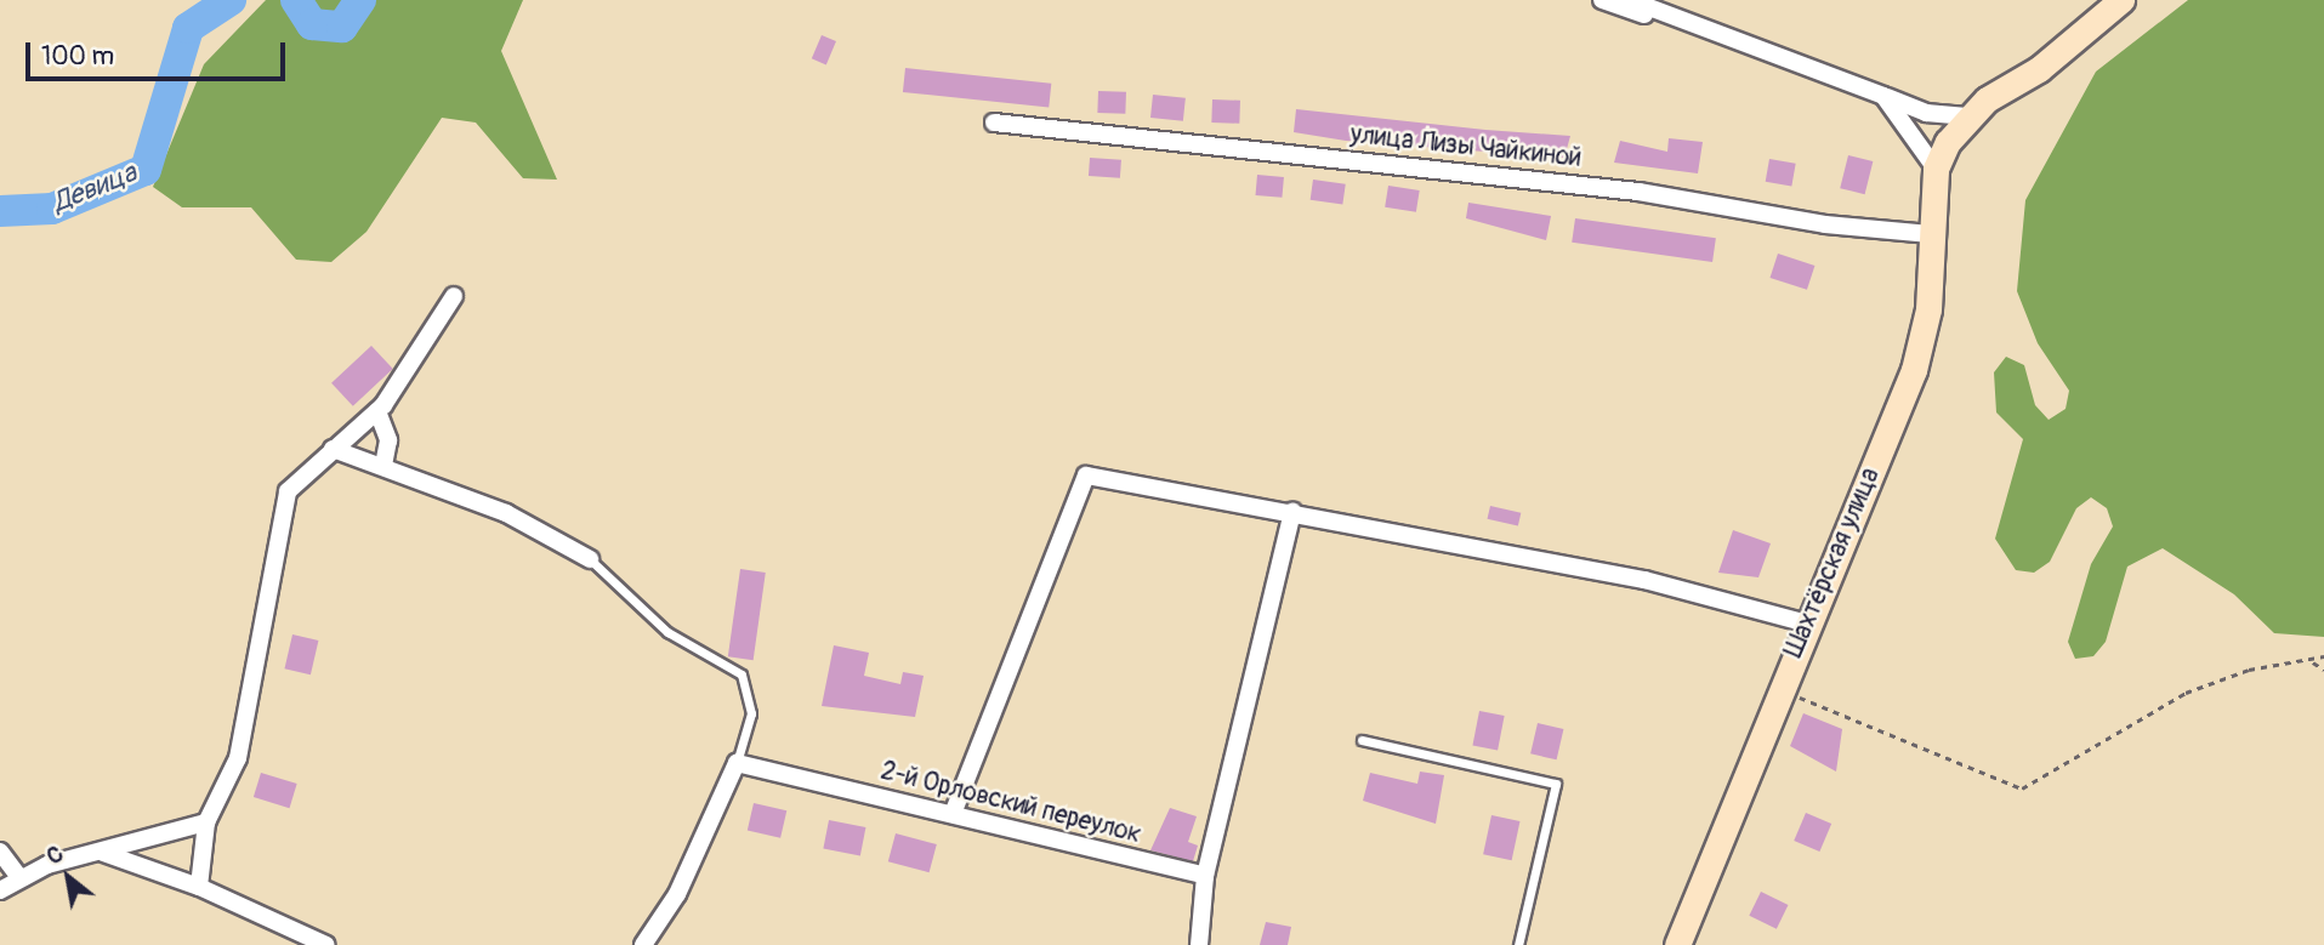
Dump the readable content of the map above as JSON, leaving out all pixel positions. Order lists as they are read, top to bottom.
{
  "streets": {
    "street": ["улица Лизы Чайкиной", "Шахтёрская улица", "2-й Орловский переулок"]
  },
  "crossings": [
    ["улица Лизы Чайкиной", "Шахтёрская улица"]
  ],
  "water": ["Девица"],
  "scale_bar": "100 m",
  "north": "top left"
}
